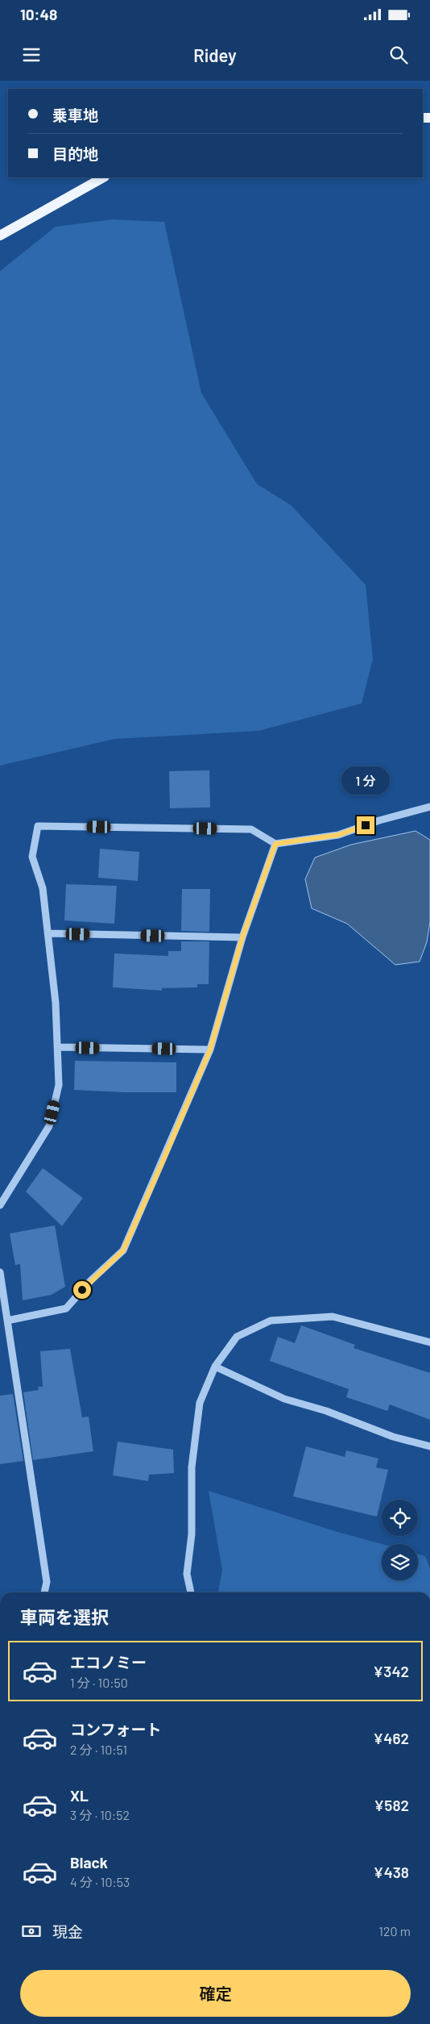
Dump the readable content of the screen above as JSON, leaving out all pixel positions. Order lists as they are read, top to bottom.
{
  "page": {
    "status": "10:48",
    "header": "Ridey",
    "banner": ["乗車地", "目的地"],
    "bubble": "1 分",
    "heading": "車両を選択",
    "list": [
      {
        "name": "エコノミー",
        "note": "1 分 · 10:50",
        "value": "¥342"
      },
      {
        "name": "コンフォート",
        "note": "2 分 · 10:51",
        "value": "¥462"
      },
      {
        "name": "XL",
        "note": "3 分 · 10:52",
        "value": "¥582"
      },
      {
        "name": "Black",
        "note": "4 分 · 10:53",
        "value": "¥438"
      }
    ],
    "pay": ["現金", "120 m"],
    "buttons": "確定"
  }
}
